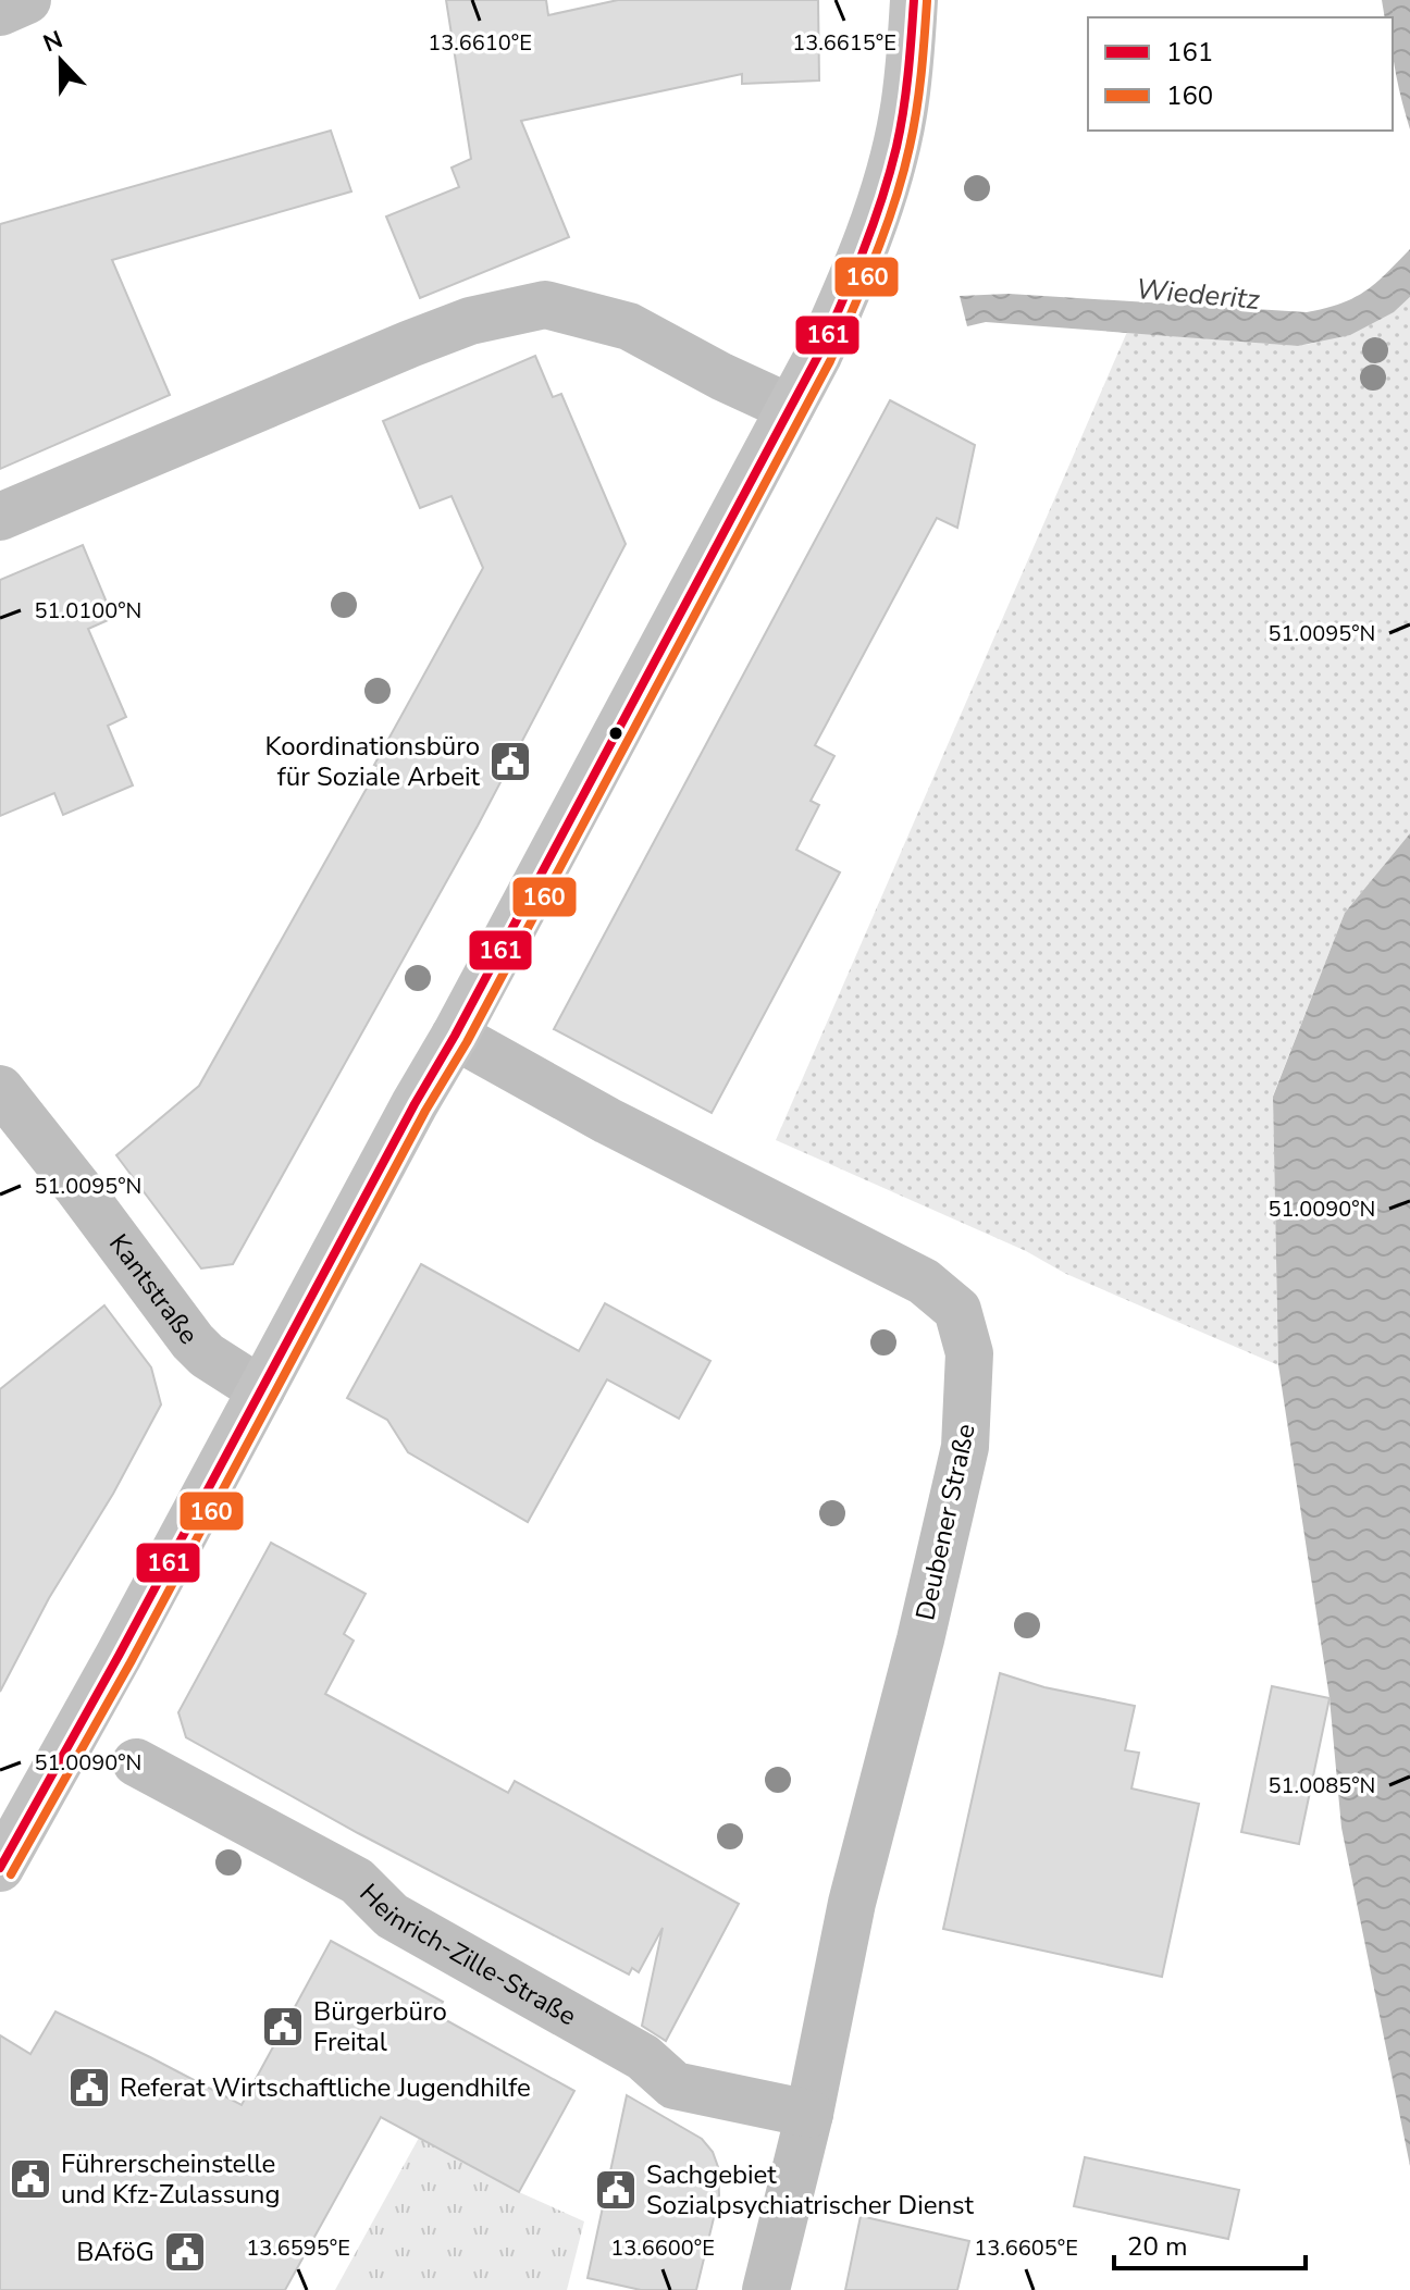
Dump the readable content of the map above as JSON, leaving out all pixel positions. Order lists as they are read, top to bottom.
{
  "streets": {
    "street": ["Kantstraße", "Deubener Straße", "Heinrich-Zille-Straße"]
  },
  "crossings": [
    ["Deubener Straße", "Heinrich-Zille-Straße"]
  ],
  "water": ["Wiederitz"],
  "places": {
    "public building": [
      "Koordinationsbüro für Soziale Arbeit",
      "Bürgerbüro Freital",
      "Referat Wirtschaftliche Jugendhilfe",
      "Führerscheinstelle und Kfz-Zulassung",
      "Sachgebiet Sozialpsychiatrischer Dienst",
      "BAföG"
    ]
  },
  "lines": ["transit line 161", "transit line 160"],
  "legend": ["161", "160"],
  "scale_bar": "20 m",
  "north": "top",
  "coordinates": [
    "13.6610°E",
    "13.6615°E",
    "51.0100°N",
    "51.0095°N",
    "51.0090°N",
    "51.0085°N",
    "13.6595°E",
    "13.6600°E",
    "13.6605°E"
  ]
}
